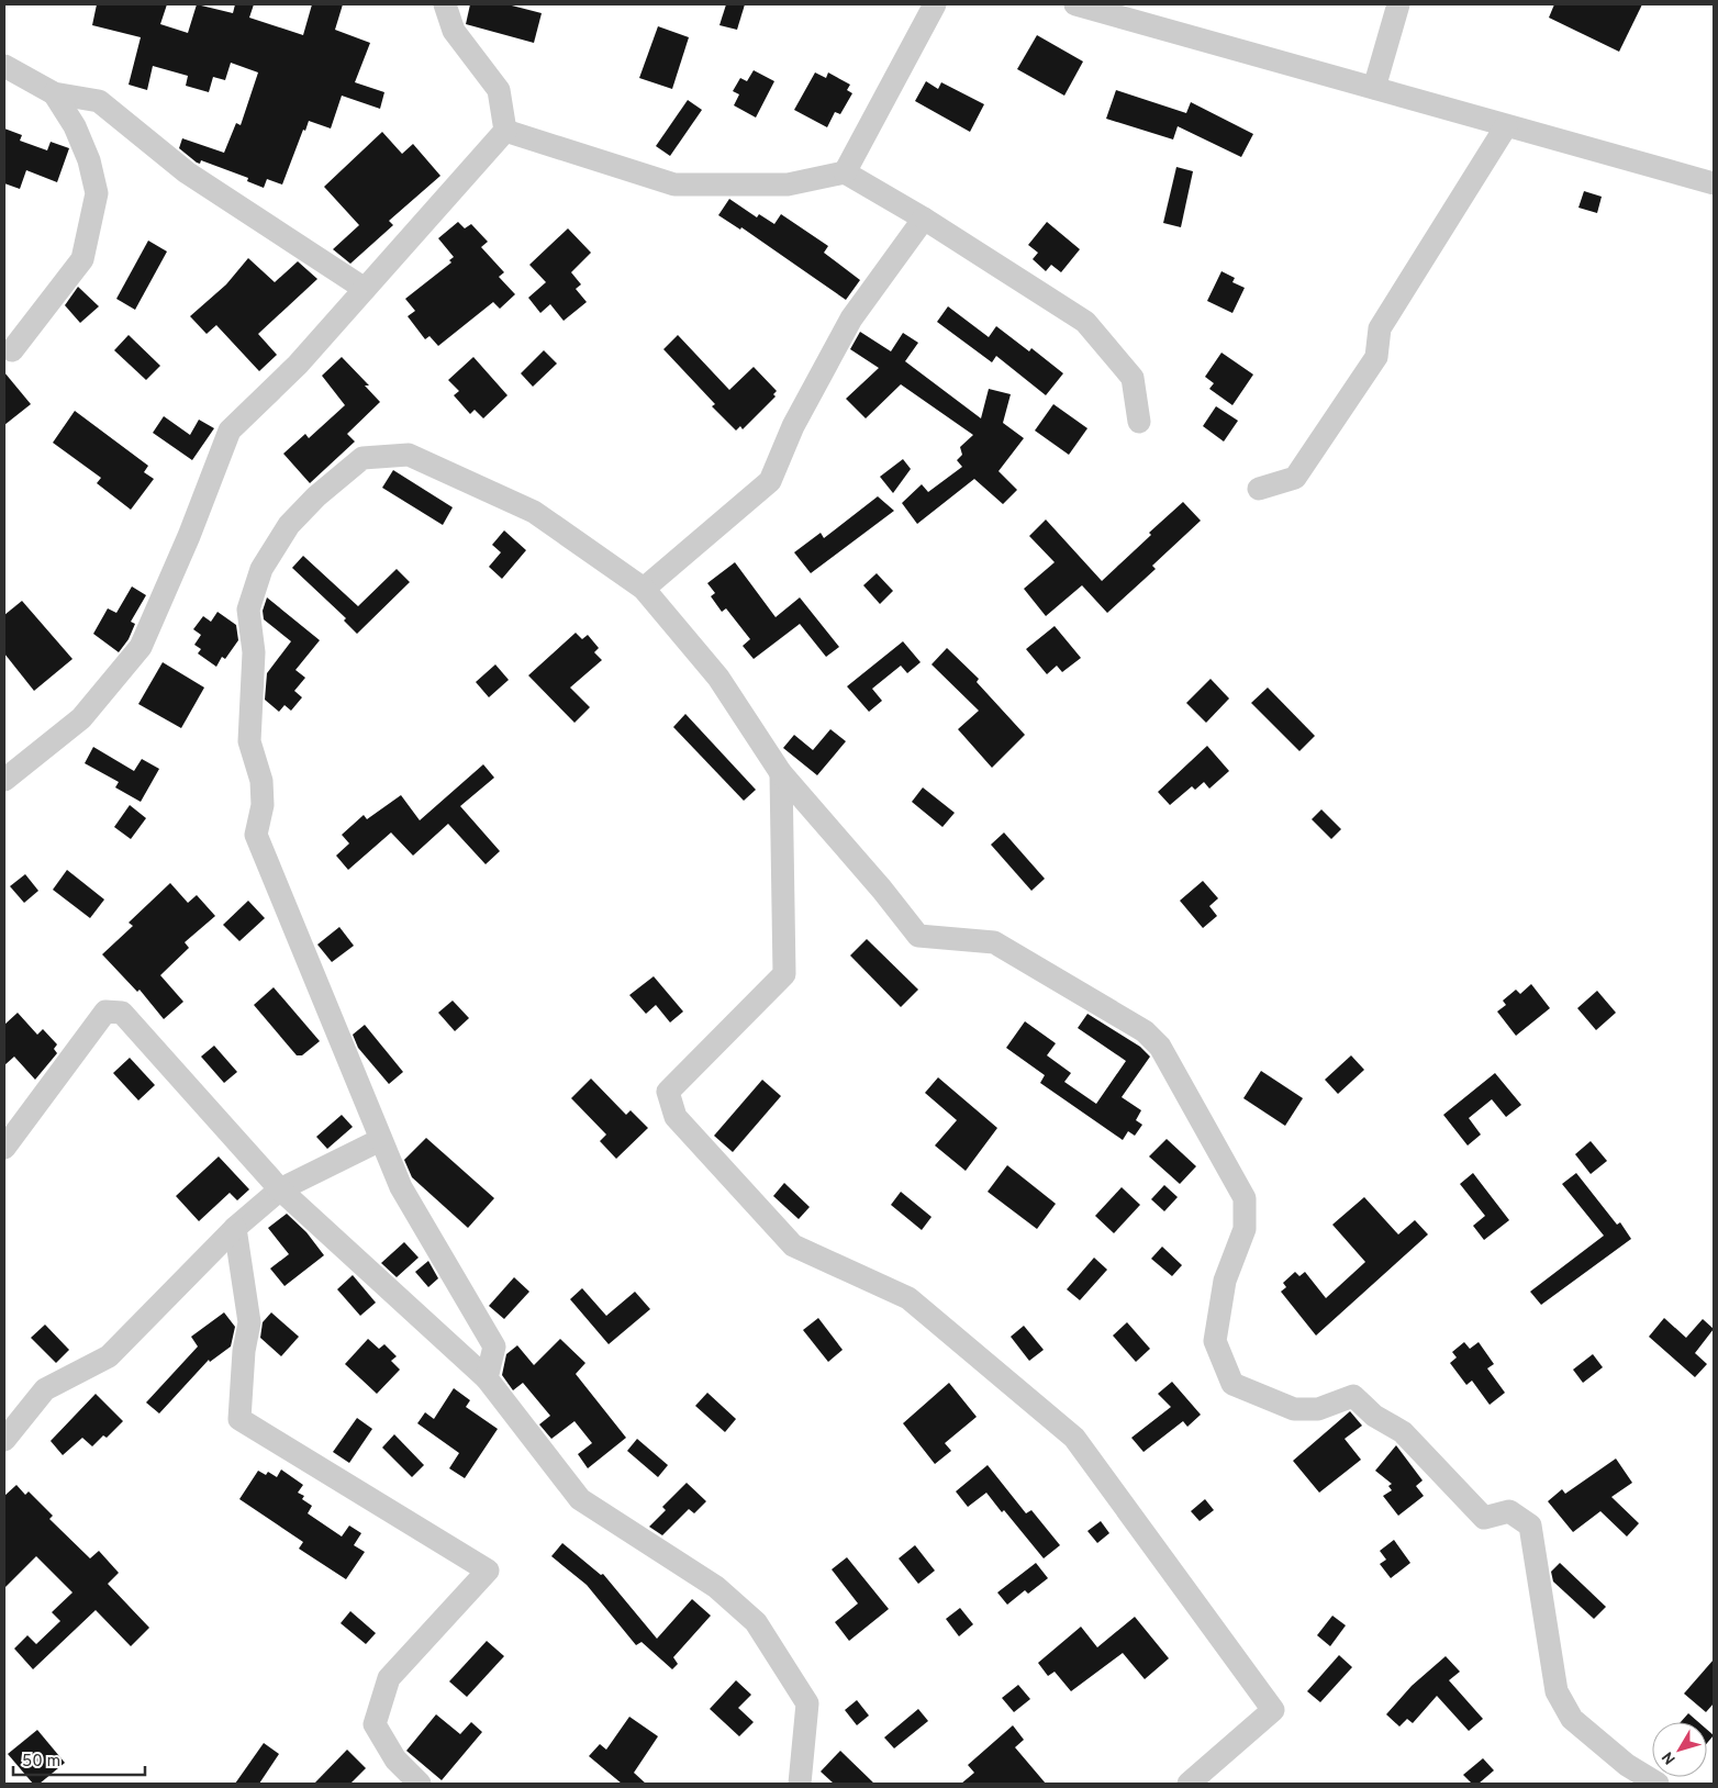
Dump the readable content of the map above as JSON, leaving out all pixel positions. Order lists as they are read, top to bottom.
{
  "scale_bar": "50 m",
  "north": "bottom left"
}
